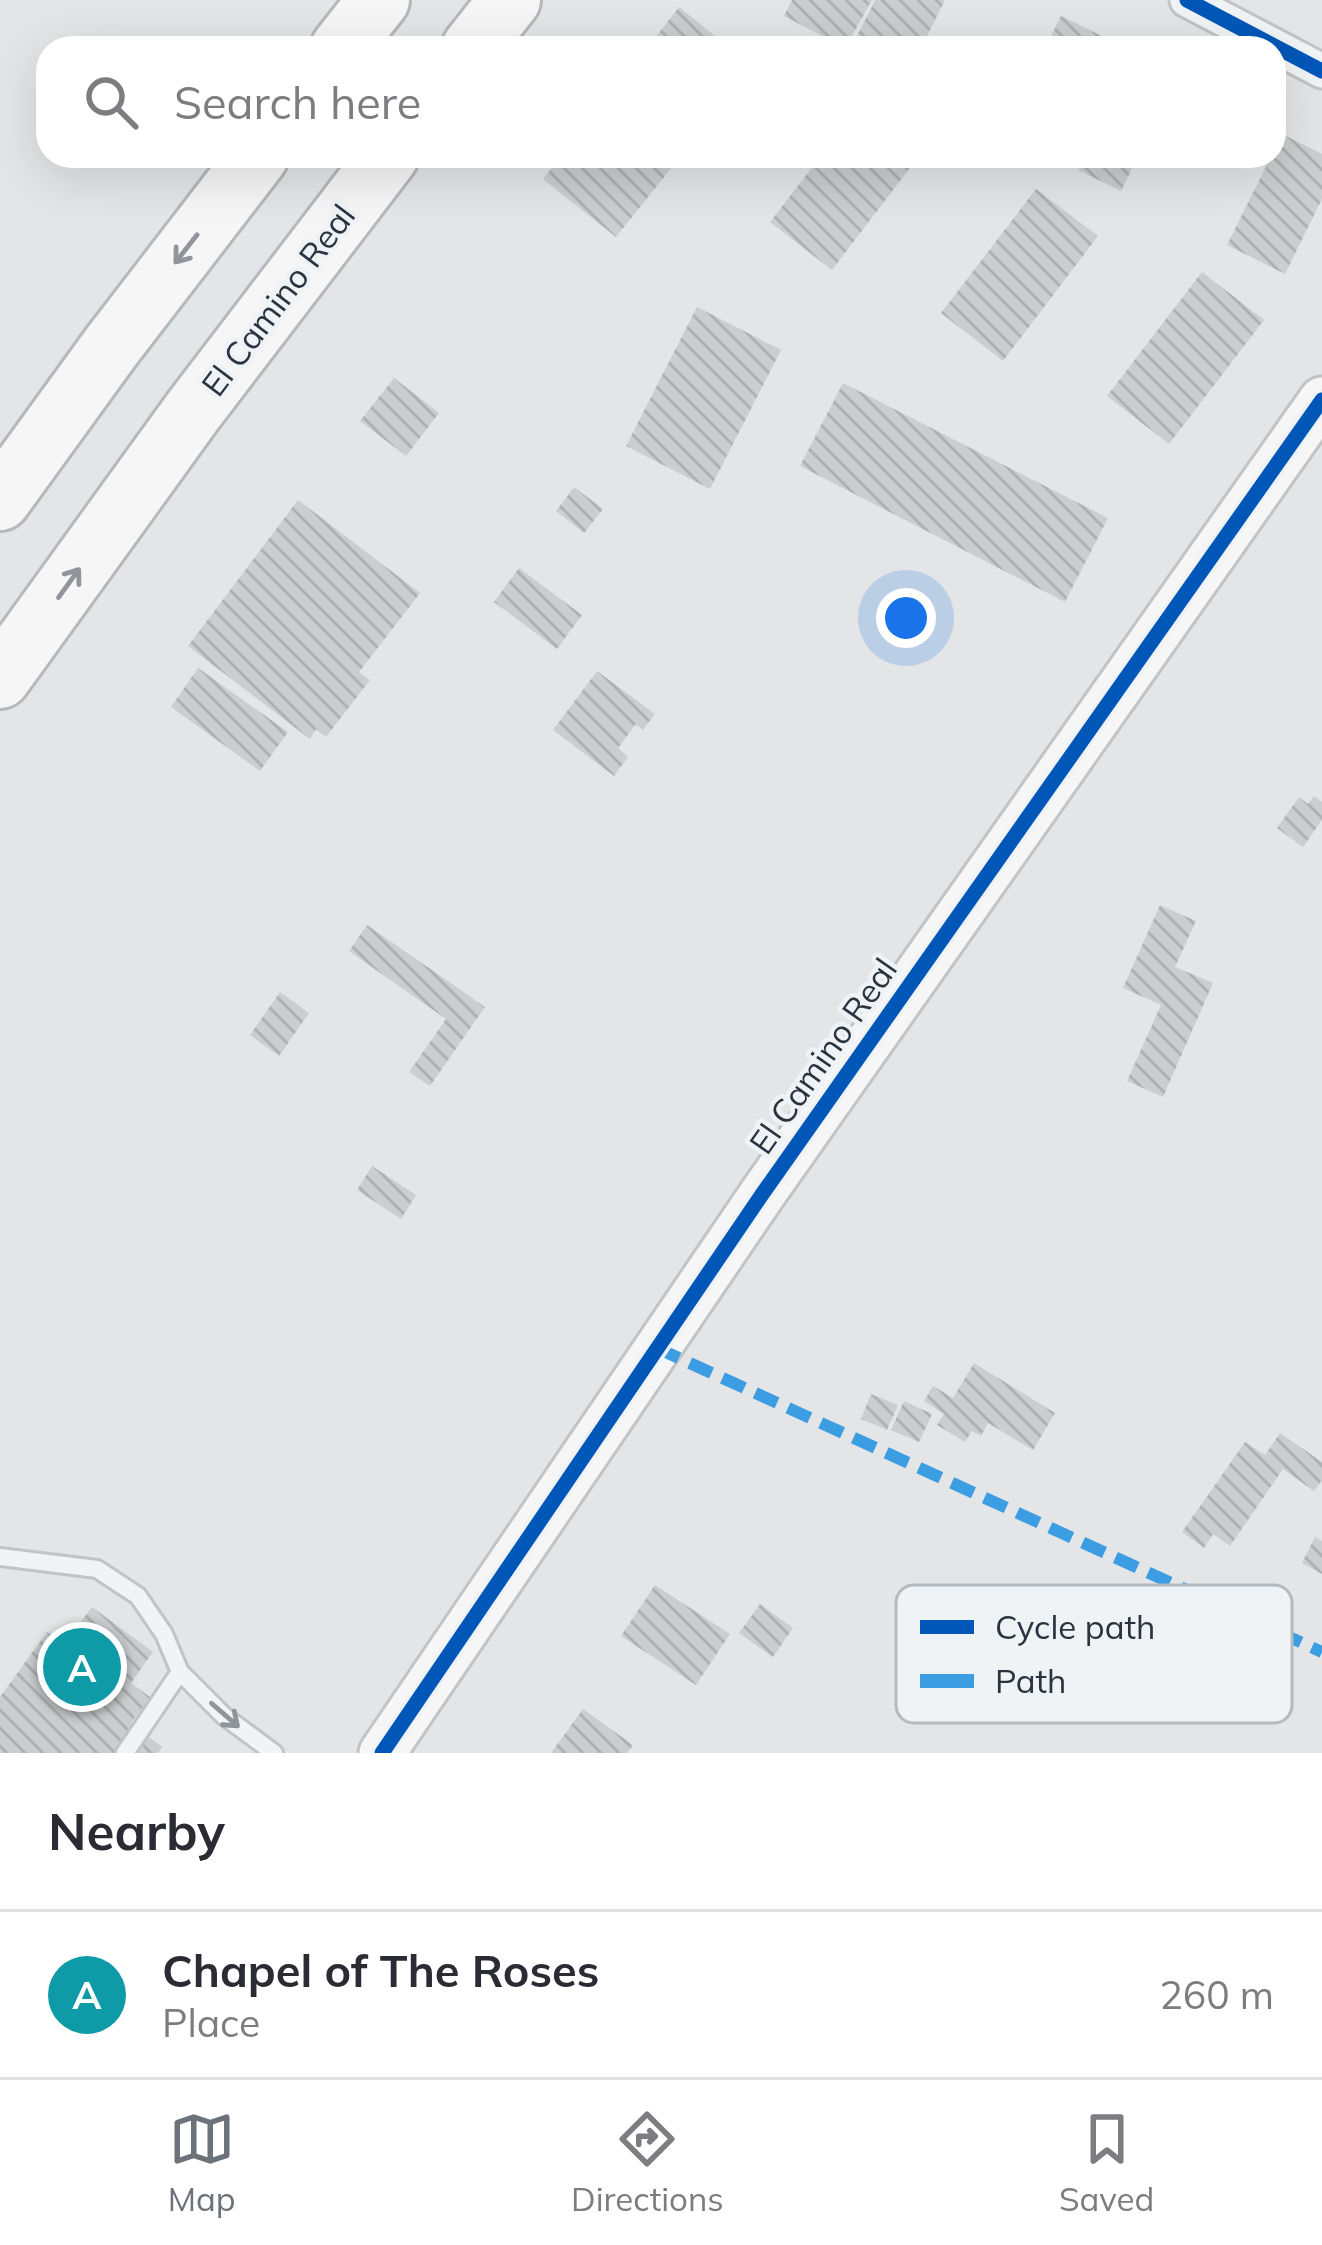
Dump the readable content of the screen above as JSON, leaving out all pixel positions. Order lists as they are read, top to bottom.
{
  "streets": {
    "highway": ["El Camino Real"]
  },
  "legend": ["Cycle path", "Path"],
  "page": {
    "search": "Search here",
    "pins": "A",
    "heading": "Nearby",
    "list": [
      {
        "mark": "A",
        "name": "Chapel of The Roses",
        "note": "Place",
        "value": "260 m"
      }
    ],
    "nav": ["Map", "Directions", "Saved"]
  }
}
